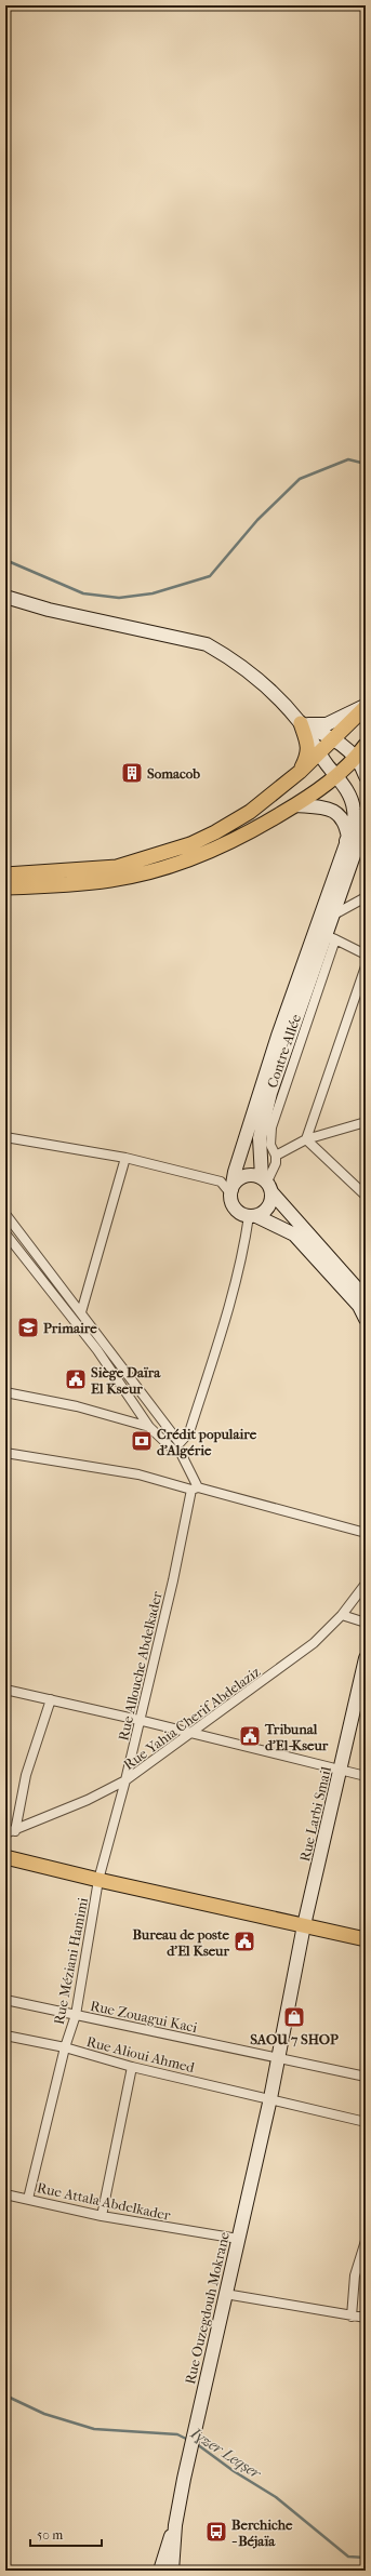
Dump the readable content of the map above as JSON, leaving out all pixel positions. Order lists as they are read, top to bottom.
{
  "streets": {
    "main road": ["Rue Larbi Smail", "Rue Ouzegdouh Mokrane"],
    "street": [
      "Contre-Allée",
      "Rue Allouche Abdelkader",
      "Rue Yahia Cherif Abdelaziz",
      "Rue Méziani Hamimi",
      "Rue Zouagui Kaci",
      "Rue Alioui Ahmed",
      "Rue Attala Abdelkader"
    ]
  },
  "crossings": [
    ["Rue Allouche Abdelkader", "Rue Yahia Cherif Abdelaziz"],
    ["Rue Allouche Abdelkader", "Rue Méziani Hamimi"],
    ["Rue Larbi Smail", "Rue Zouagui Kaci"],
    ["Rue Larbi Smail", "Rue Ouzegdouh Mokrane"],
    ["Rue Méziani Hamimi", "Rue Zouagui Kaci"],
    ["Rue Méziani Hamimi", "Rue Alioui Ahmed"],
    ["Rue Méziani Hamimi", "Rue Attala Abdelkader"],
    ["Rue Zouagui Kaci", "Rue Ouzegdouh Mokrane"],
    ["Rue Alioui Ahmed", "Rue Ouzegdouh Mokrane"],
    ["Rue Attala Abdelkader", "Rue Ouzegdouh Mokrane"]
  ],
  "water": ["Iɣzer Leqṣer"],
  "places": {
    "building": ["Somacob"],
    "school or university": ["Primaire"],
    "public building": ["Siège Daïra El Kseur", "Tribunal d'El-Kseur", "Bureau de poste d'El Kseur"],
    "bank": ["Crédit populaire d'Algérie"],
    "shop": ["SAOU 7 SHOP"],
    "bus stop": ["Berchiche - Béjaïa"]
  },
  "scale_bar": "50 m"
}
